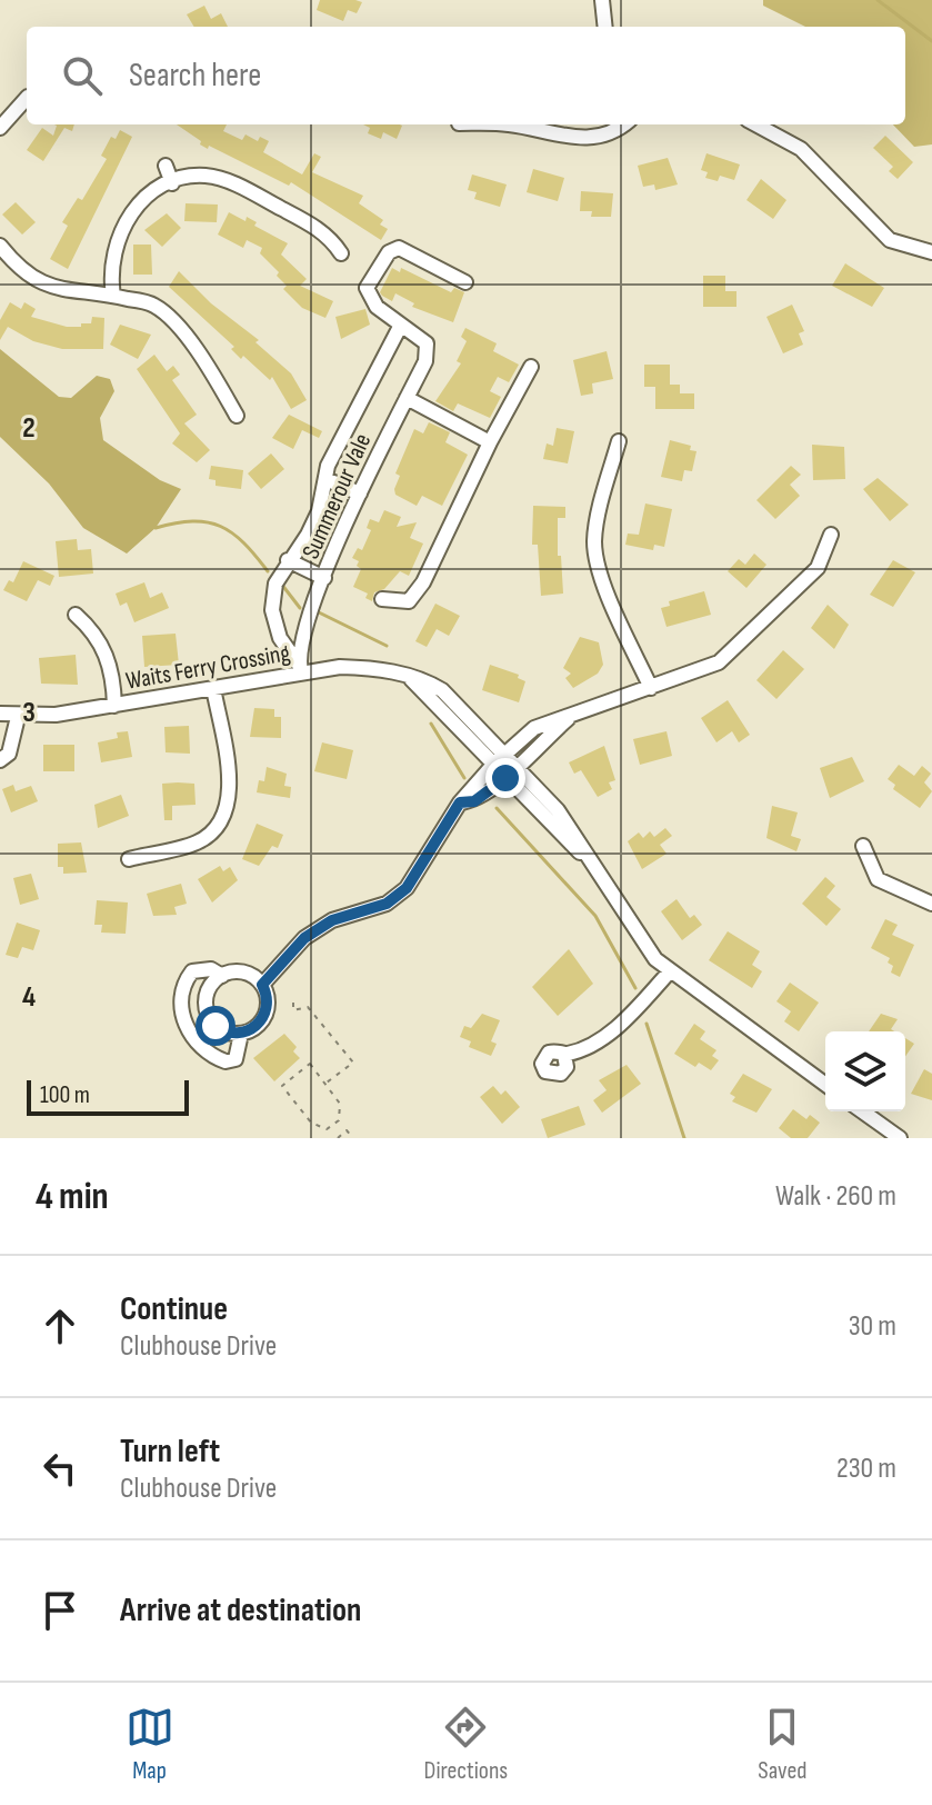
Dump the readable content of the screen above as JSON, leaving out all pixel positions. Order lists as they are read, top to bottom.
{
  "streets": {
    "street": ["Summerour Vale", "Waits Ferry Crossing"]
  },
  "crossings": [
    ["Summerour Vale", "Waits Ferry Crossing"]
  ],
  "scale_bar": "100 m",
  "page": {
    "search": "Search here",
    "scale": "100 m",
    "heading": ["4 min", "Walk · 260 m"],
    "list": [
      ["Continue", "Clubhouse Drive", "30 m"],
      ["Turn left", "Clubhouse Drive", "230 m"],
      "Arrive at destination"
    ],
    "nav": ["Map", "Directions", "Saved"]
  },
  "grid": {
    "rows": ["2", "3", "4"]
  }
}
